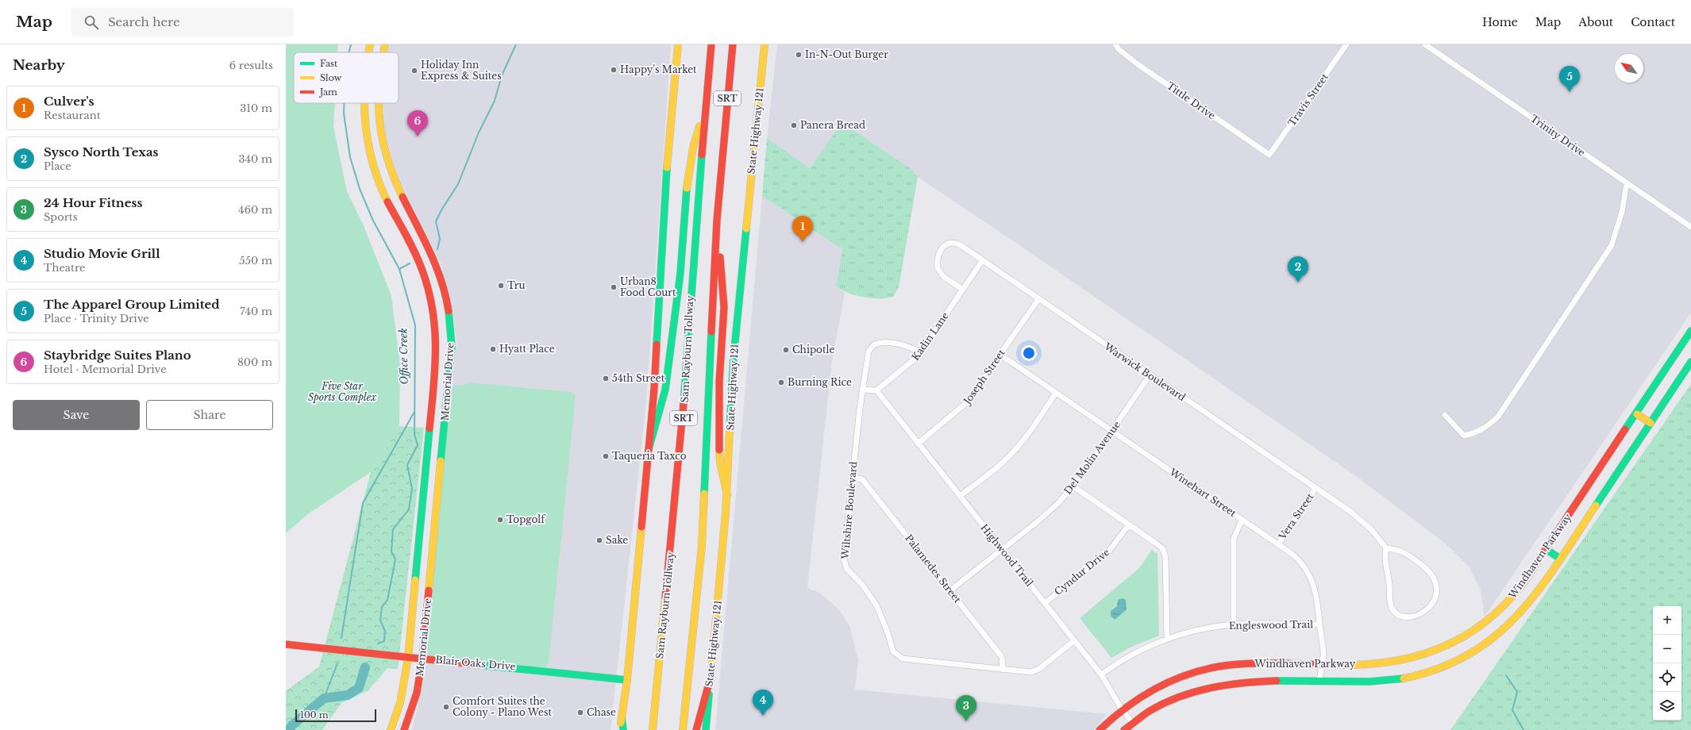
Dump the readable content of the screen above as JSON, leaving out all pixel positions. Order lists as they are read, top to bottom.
{
  "streets": {
    "main road": [
      "SRT",
      "State Highway 121",
      "Sam Rayburn Tollway",
      "Memorial Drive",
      "Windhaven Parkway",
      "Blair Oaks Drive"
    ],
    "street": [
      "Travis Street",
      "Tittle Drive",
      "Trinity Drive",
      "Kadin Lane",
      "Warwick Boulevard",
      "Joseph Street",
      "Del Molin Avenue",
      "Winehart Street",
      "Wiltshire Boulevard",
      "Vera Street",
      "Highwood Trail",
      "Palamedes Street",
      "Cyndur Drive",
      "Engleswood Trail"
    ]
  },
  "crossings": [
    ["Travis Street", "Tittle Drive"],
    ["Kadin Lane", "Warwick Boulevard"],
    ["Kadin Lane", "Wiltshire Boulevard"],
    ["Kadin Lane", "Highwood Trail"],
    ["Warwick Boulevard", "Joseph Street"],
    ["Warwick Boulevard", "Del Molin Avenue"],
    ["Warwick Boulevard", "Vera Street"],
    ["Joseph Street", "Winehart Street"],
    ["Joseph Street", "Highwood Trail"],
    ["Memorial Drive", "Blair Oaks Drive"],
    ["Del Molin Avenue", "Winehart Street"],
    ["Del Molin Avenue", "Highwood Trail"],
    ["Del Molin Avenue", "Palamedes Street"],
    ["Winehart Street", "Vera Street"],
    ["Winehart Street", "Windhaven Parkway"],
    ["Winehart Street", "Engleswood Trail"],
    ["Wiltshire Boulevard", "Highwood Trail"],
    ["Wiltshire Boulevard", "Palamedes Street"],
    ["Highwood Trail", "Windhaven Parkway"],
    ["Highwood Trail", "Cyndur Drive"],
    ["Highwood Trail", "Engleswood Trail"]
  ],
  "water": ["Office Creek"],
  "parks": ["Five Star Sports Complex"],
  "places": [
    "In-N-Out Burger",
    "Happy's Market",
    "Holiday Inn Express & Suites",
    "Panera Bread",
    "Tru",
    "Urban8 Food Court",
    "Hyatt Place",
    "Chipotle",
    "54th Street",
    "Burning Rice",
    "Taqueria Taxco",
    "Topgolf",
    "Sake",
    "Comfort Suites the Colony - Plano West",
    "Chase"
  ],
  "legend": ["Fast", "Slow", "Jam"],
  "scale_bar": "100 m",
  "north": "top left",
  "page": {
    "header": "Map",
    "search": "Search here",
    "nav": [
      "Home",
      "Map",
      "About",
      "Contact"
    ],
    "heading": ["Nearby", "6 results"],
    "pins": [
      "5",
      "6",
      "1",
      "2",
      "4",
      "3"
    ],
    "list": [
      {
        "mark": "1",
        "name": "Culver's",
        "note": "Restaurant",
        "value": "310 m"
      },
      {
        "mark": "2",
        "name": "Sysco North Texas",
        "note": "Place",
        "value": "340 m"
      },
      {
        "mark": "3",
        "name": "24 Hour Fitness",
        "note": "Sports",
        "value": "460 m"
      },
      {
        "mark": "4",
        "name": "Studio Movie Grill",
        "note": "Theatre",
        "value": "550 m"
      },
      {
        "mark": "5",
        "name": "The Apparel Group Limited",
        "note": "Place · Trinity Drive",
        "value": "740 m"
      },
      {
        "mark": "6",
        "name": "Staybridge Suites Plano",
        "note": "Hotel · Memorial Drive",
        "value": "800 m"
      }
    ],
    "buttons": ["Save", "Share"],
    "map_buttons": ["+", "−"],
    "scale": "100 m"
  }
}
